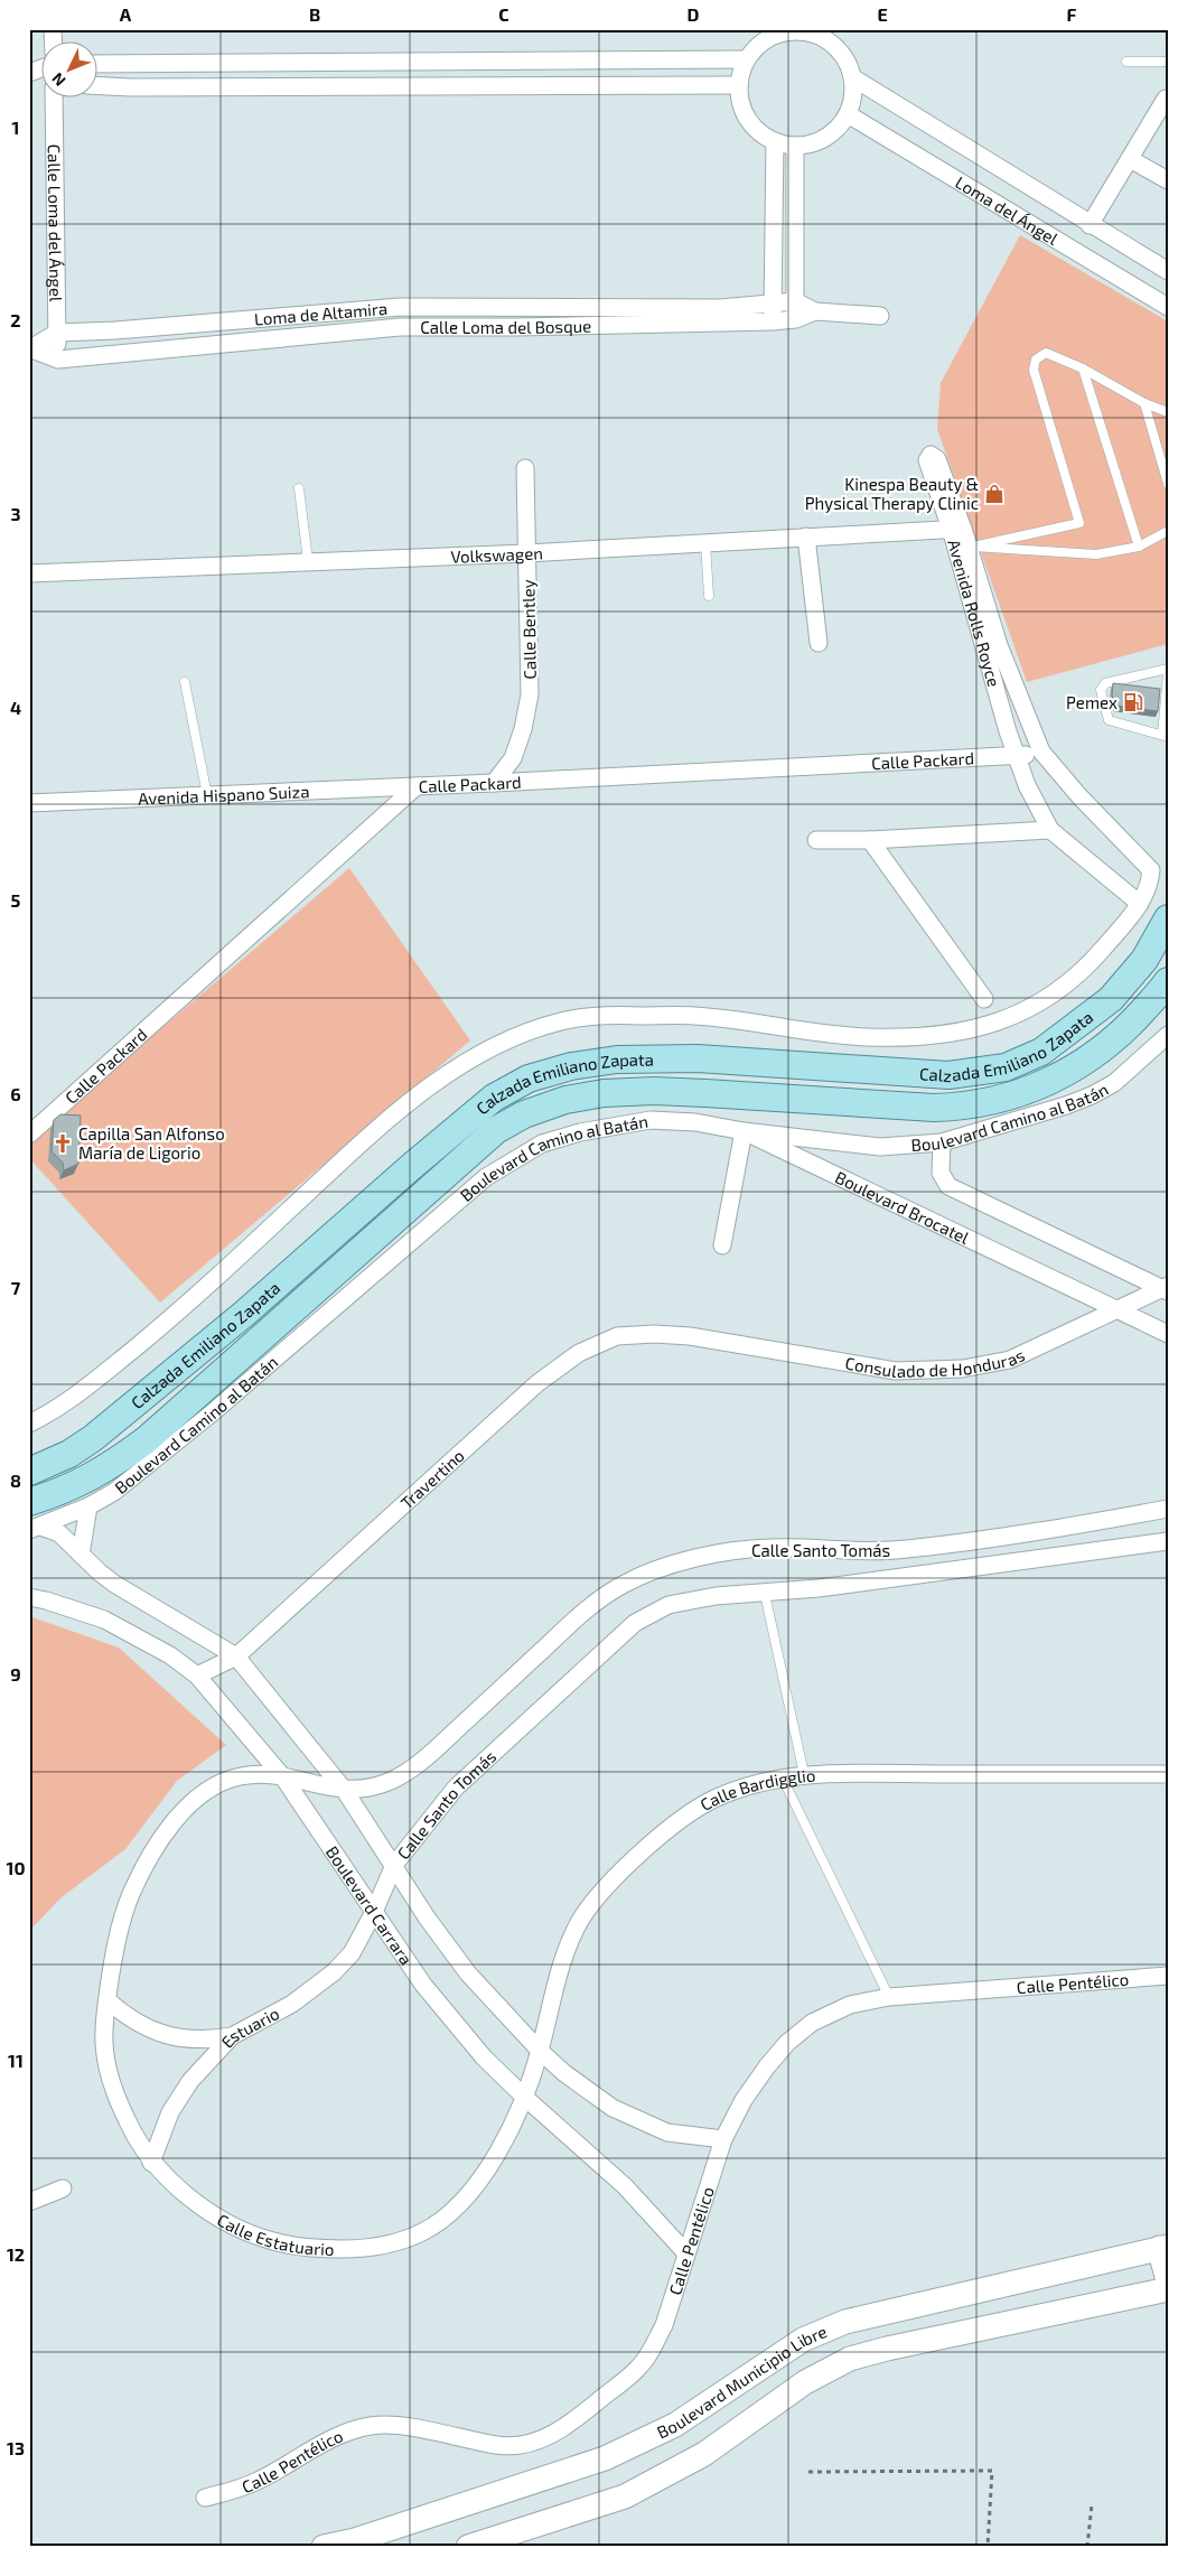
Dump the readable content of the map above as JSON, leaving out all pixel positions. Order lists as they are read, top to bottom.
{
  "streets": {
    "main road": ["Calzada Emiliano Zapata", "Boulevard Municipio Libre"],
    "street": [
      "Loma del Ángel",
      "Calle Loma del Ángel",
      "Loma de Altamira",
      "Calle Loma del Bosque",
      "Volkswagen",
      "Avenida Rolls Royce",
      "Calle Bentley",
      "Calle Packard",
      "Avenida Hispano Suiza",
      "Boulevard Camino al Batán",
      "Boulevard Brocatel",
      "Consulado de Honduras",
      "Travertino",
      "Calle Santo Tomás",
      "Calle Bardigglio",
      "Boulevard Carrara",
      "Calle Pentélico",
      "Estuario",
      "Calle Estatuario"
    ]
  },
  "crossings": [
    ["Calle Loma del Ángel", "Loma de Altamira"],
    ["Calle Loma del Ángel", "Calle Loma del Bosque"],
    ["Loma de Altamira", "Calle Loma del Bosque"],
    ["Volkswagen", "Avenida Rolls Royce"],
    ["Volkswagen", "Calle Bentley"],
    ["Avenida Rolls Royce", "Calle Packard"],
    ["Calle Bentley", "Calle Packard"],
    ["Calle Packard", "Avenida Hispano Suiza"],
    ["Boulevard Camino al Batán", "Boulevard Brocatel"],
    ["Boulevard Brocatel", "Consulado de Honduras"],
    ["Consulado de Honduras", "Travertino"],
    ["Travertino", "Boulevard Carrara"],
    ["Calle Santo Tomás", "Boulevard Carrara"],
    ["Calle Santo Tomás", "Estuario"],
    ["Calle Santo Tomás", "Calle Estatuario"],
    ["Calle Bardigglio", "Boulevard Carrara"],
    ["Calle Bardigglio", "Calle Estatuario"],
    ["Boulevard Carrara", "Calle Pentélico"],
    ["Boulevard Carrara", "Estuario"],
    ["Boulevard Carrara", "Calle Estatuario"],
    ["Estuario", "Calle Estatuario"]
  ],
  "places": {
    "shop": ["Kinespa Beauty & Physical Therapy Clinic"],
    "fuel station": ["Pemex"],
    "church": ["Capilla San Alfonso María de Ligorio"]
  },
  "north": "bottom left",
  "grid": {
    "columns": [
      "A",
      "B",
      "C",
      "D",
      "E",
      "F"
    ],
    "rows": [
      "1",
      "2",
      "3",
      "4",
      "5",
      "6",
      "7",
      "8",
      "9",
      "10",
      "11",
      "12",
      "13"
    ]
  }
}
